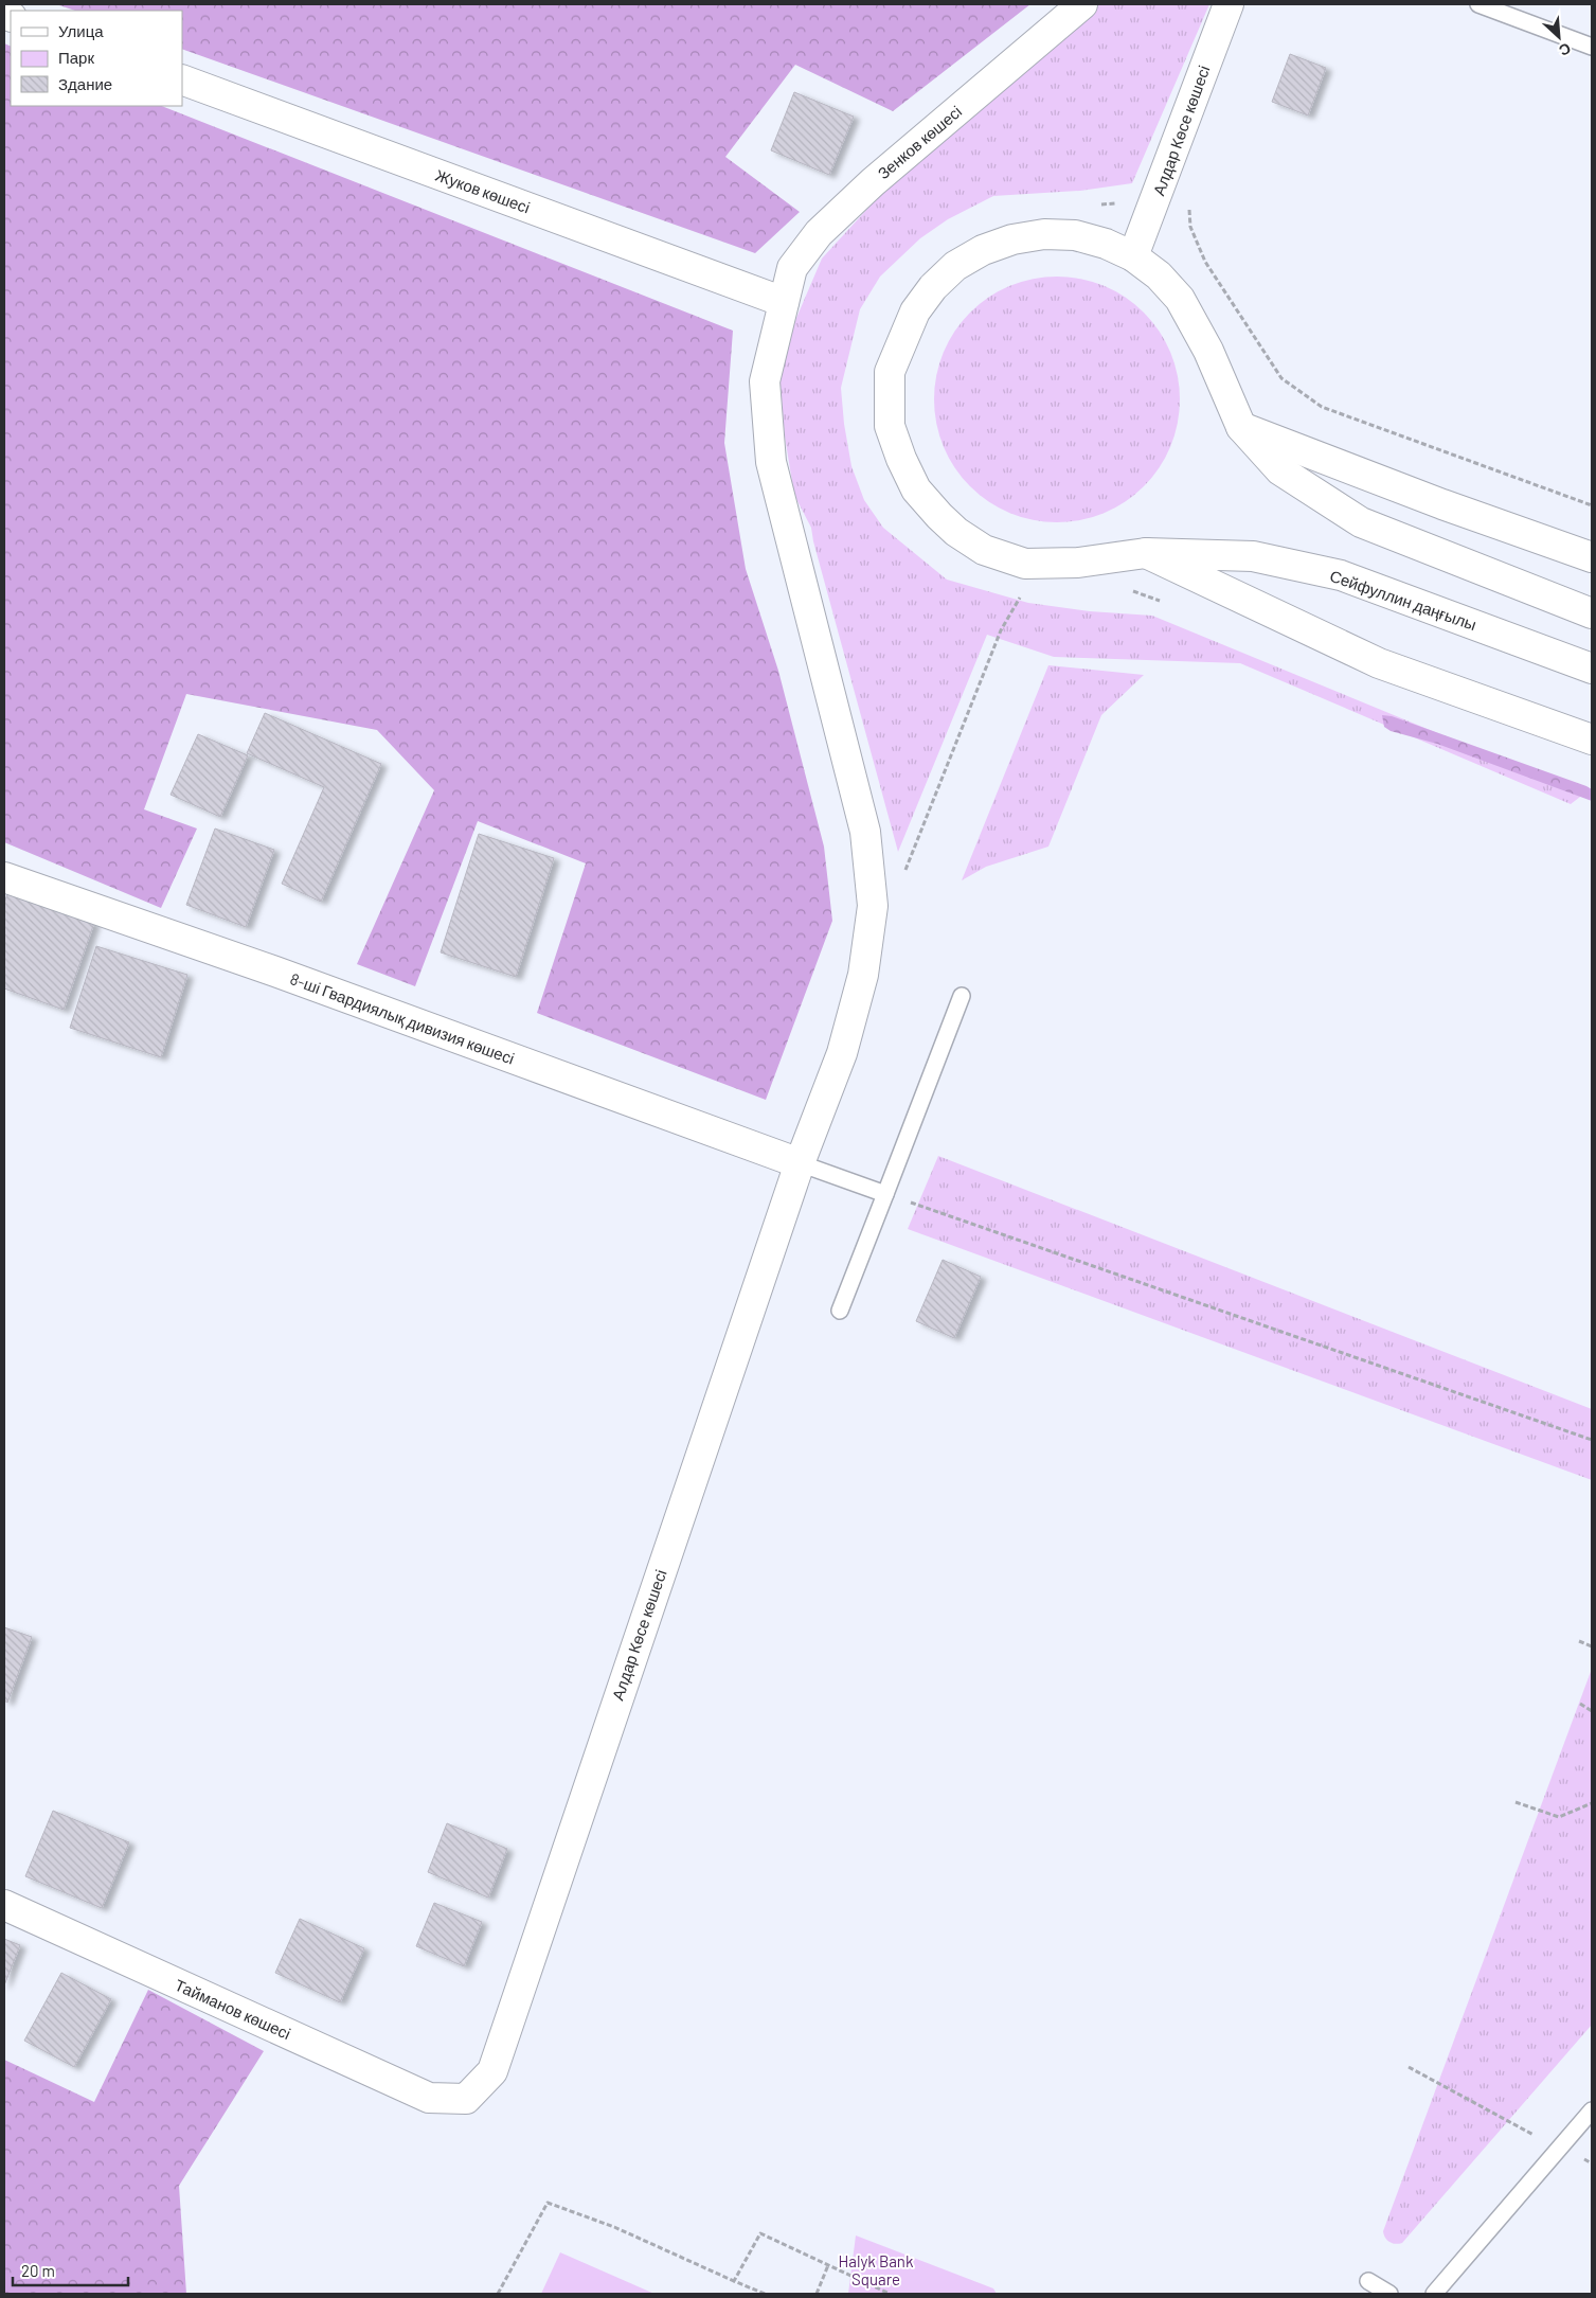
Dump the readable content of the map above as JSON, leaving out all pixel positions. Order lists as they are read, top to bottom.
{
  "streets": {
    "street": [
      "Алдар Көсе көшесі",
      "Зенков көшесі",
      "Жуков көшесі",
      "Сейфуллин даңғылы",
      "8-ші Гвардиялық дивизия көшесі",
      "Тайманов көшесі"
    ]
  },
  "crossings": [
    ["Алдар Көсе көшесі", "Зенков көшесі"],
    ["Алдар Көсе көшесі", "Сейфуллин даңғылы"],
    ["Алдар Көсе көшесі", "8-ші Гвардиялық дивизия көшесі"],
    ["Алдар Көсе көшесі", "Тайманов көшесі"],
    ["Зенков көшесі", "Жуков көшесі"],
    ["Зенков көшесі", "8-ші Гвардиялық дивизия көшесі"]
  ],
  "parks": ["Halyk Bank Square"],
  "legend": ["Улица", "Парк", "Здание"],
  "scale_bar": "20 m",
  "north": "bottom right"
}
